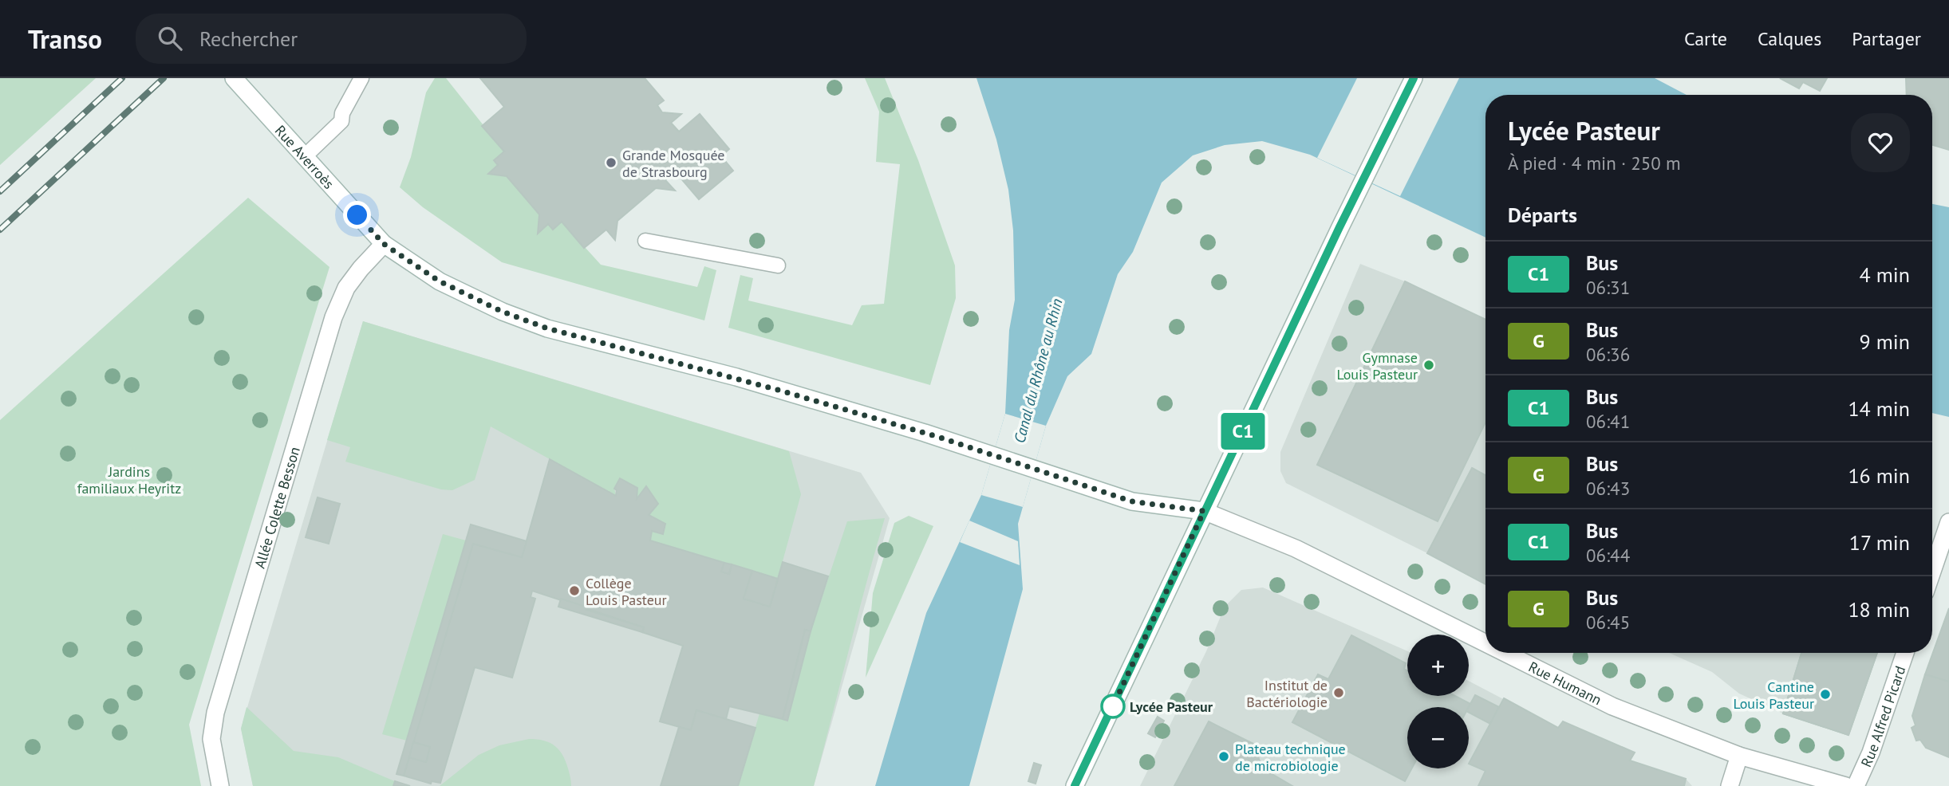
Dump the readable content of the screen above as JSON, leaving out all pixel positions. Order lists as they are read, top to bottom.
{
  "streets": {
    "main road": [
      "Rue Averroès",
      "Allée Colette Besson",
      "Rue Humann",
      "Rue Alfred Picard"
    ]
  },
  "crossings": [
    ["Rue Averroès", "Allée Colette Besson"],
    ["Rue Averroès", "Rue Humann"]
  ],
  "water": ["Canal du Rhône au Rhin"],
  "parks": ["Jardins familiaux Heyritz"],
  "places": [
    "Grande Mosquée de Strasbourg",
    "Gymnase Louis Pasteur",
    "Collège Louis Pasteur",
    "Institut de Bactériologie",
    "Cantine Louis Pasteur",
    "Lycée Pasteur",
    "Plateau technique de microbiologie"
  ],
  "lines": ["bus line C1"],
  "page": {
    "header": "Transo",
    "search": "Rechercher",
    "nav": ["Carte", "Calques", "Partager"],
    "on_map": "C1",
    "heading": [
      ["Lycée Pasteur", "À pied · 4 min · 250 m"],
      "Départs"
    ],
    "list": [
      {
        "mark": "C1",
        "name": "Bus",
        "note": "06:31",
        "value": "4 min"
      },
      {
        "mark": "G",
        "name": "Bus",
        "note": "06:36",
        "value": "9 min"
      },
      {
        "mark": "C1",
        "name": "Bus",
        "note": "06:41",
        "value": "14 min"
      },
      {
        "mark": "G",
        "name": "Bus",
        "note": "06:43",
        "value": "16 min"
      },
      {
        "mark": "C1",
        "name": "Bus",
        "note": "06:44",
        "value": "17 min"
      },
      {
        "mark": "G",
        "name": "Bus",
        "note": "06:45",
        "value": "18 min"
      }
    ],
    "map_buttons": ["+", "−"]
  }
}
